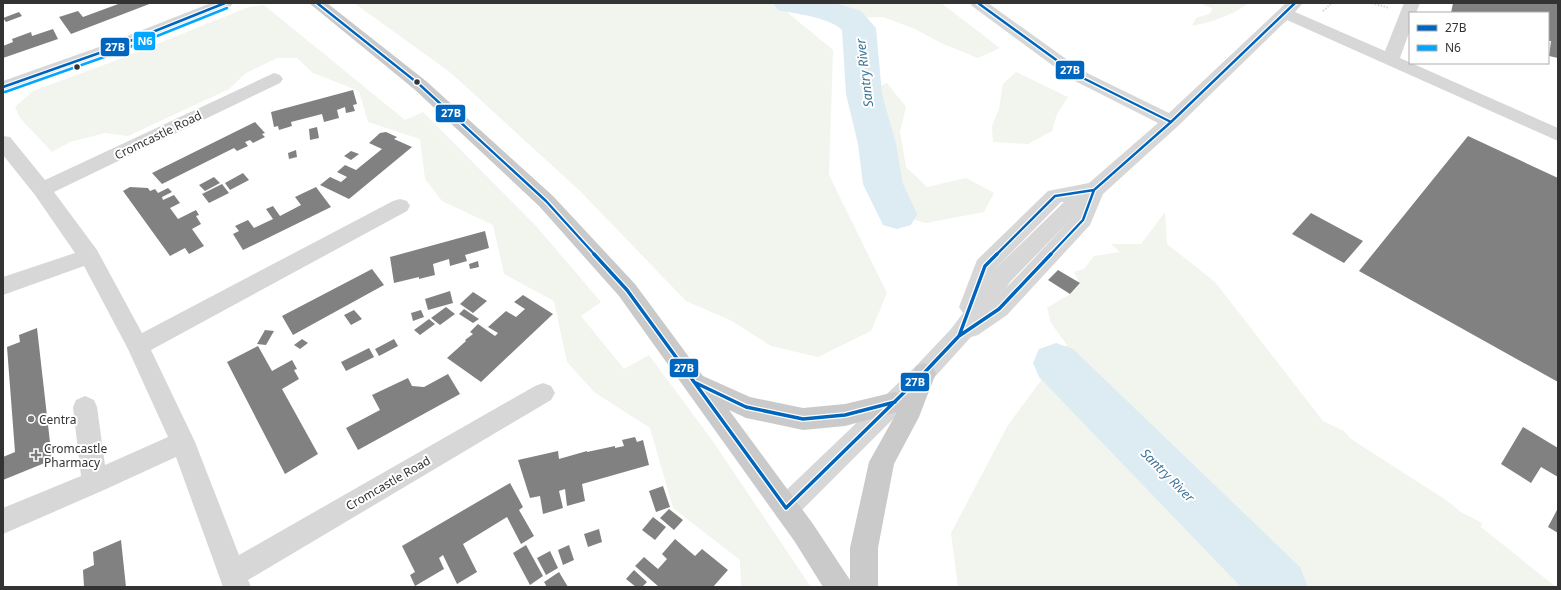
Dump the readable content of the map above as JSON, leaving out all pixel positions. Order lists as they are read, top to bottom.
{
  "streets": {
    "street": ["Cromcastle Road"]
  },
  "water": ["Santry River"],
  "places": {
    "other": ["Centra"],
    "health": ["Cromcastle Pharmacy"]
  },
  "lines": ["transit line 27B", "transit line N6"],
  "legend": ["27B", "N6"]
}
